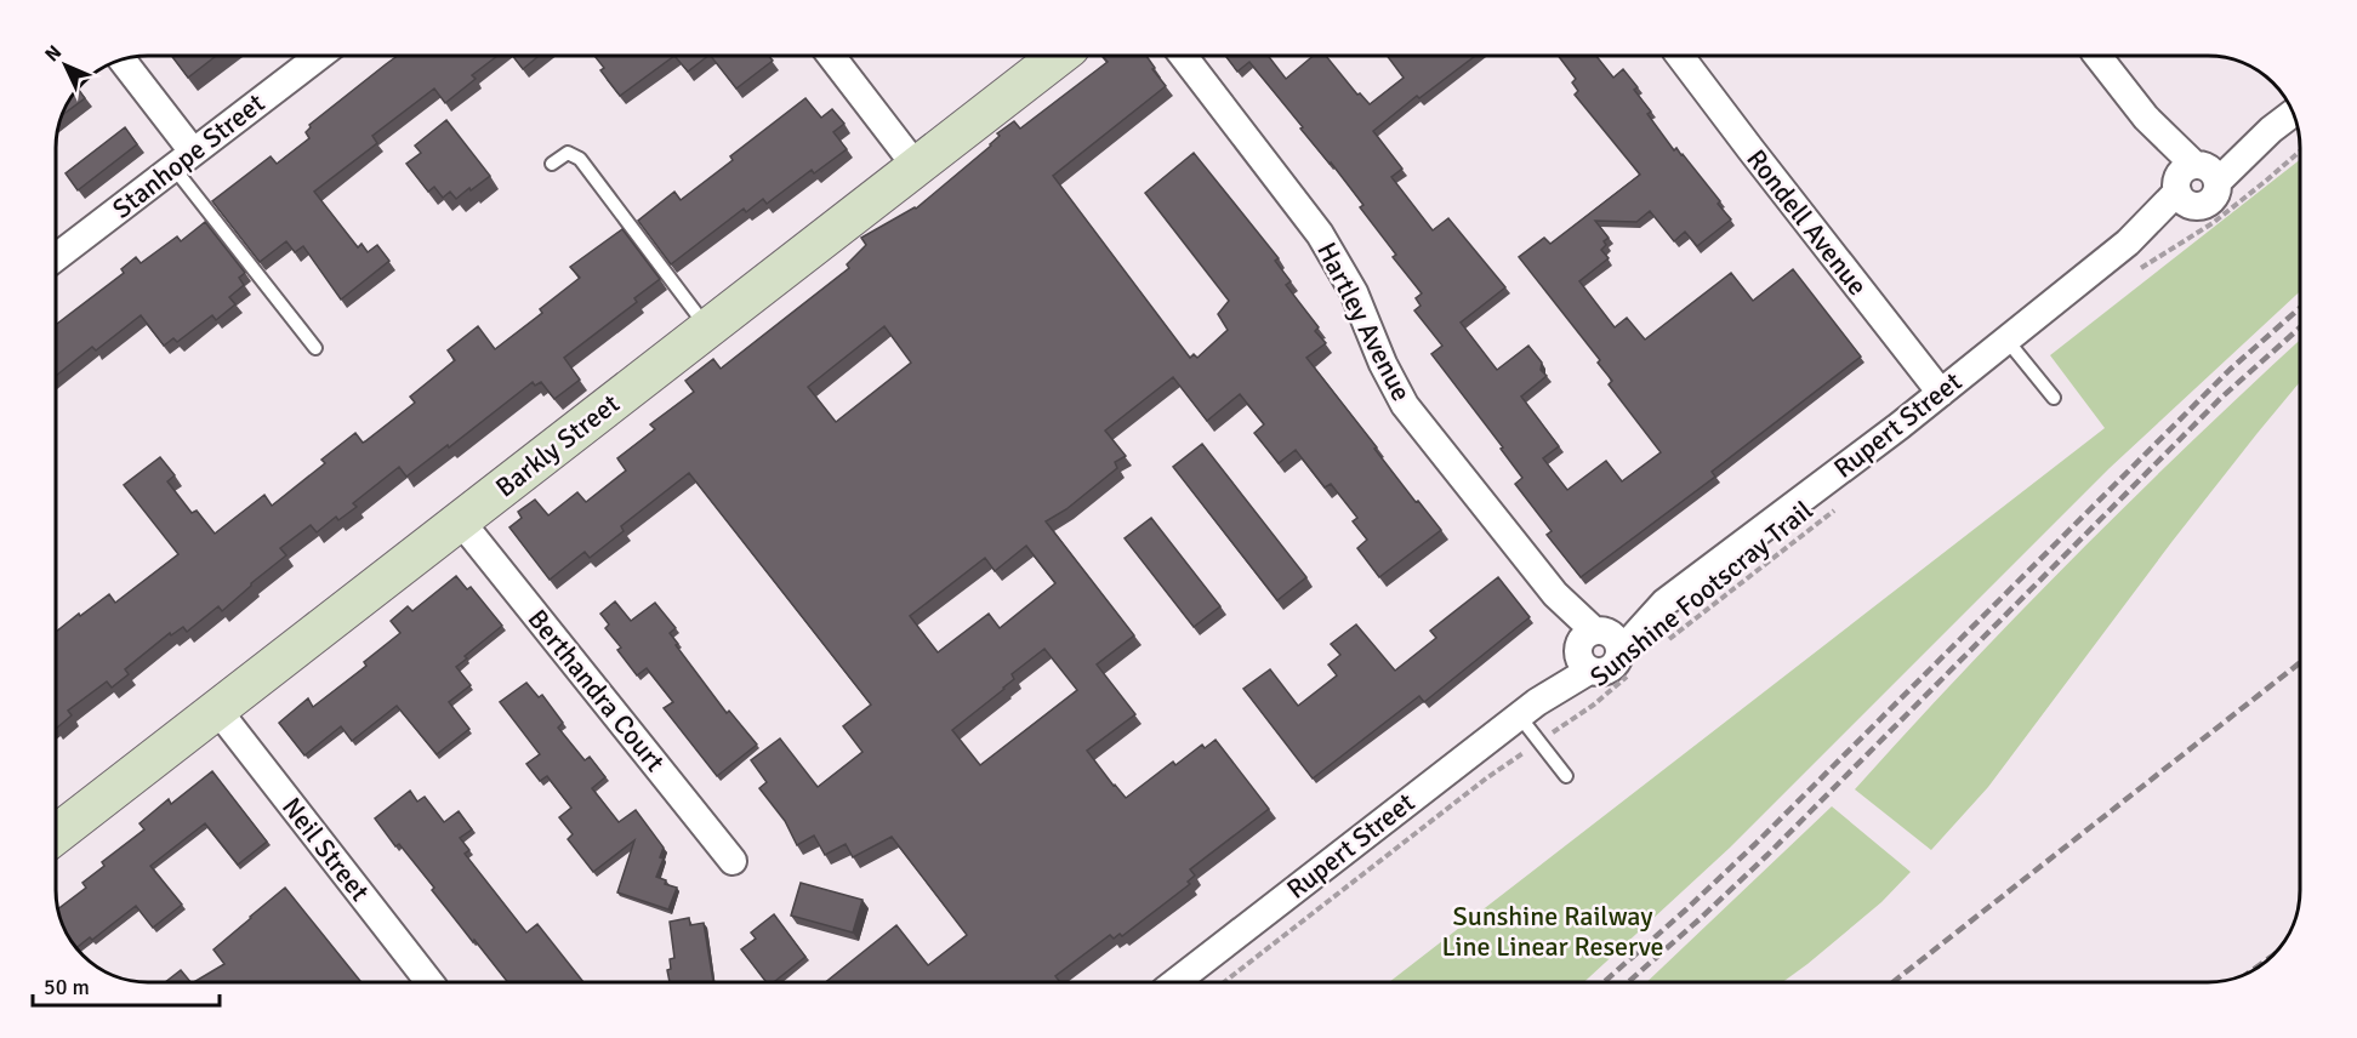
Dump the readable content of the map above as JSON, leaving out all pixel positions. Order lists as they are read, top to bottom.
{
  "streets": {
    "street": [
      "Stanhope Street",
      "Rondell Avenue",
      "Hartley Avenue",
      "Rupert Street",
      "Barkly Street",
      "Berthandra Court",
      "Neil Street"
    ],
    "path": ["Sunshine Footscray Trail"]
  },
  "crossings": [
    ["Rondell Avenue", "Rupert Street"],
    ["Hartley Avenue", "Rupert Street"],
    ["Hartley Avenue", "Sunshine Footscray Trail"],
    ["Rupert Street", "Sunshine Footscray Trail"],
    ["Barkly Street", "Berthandra Court"],
    ["Barkly Street", "Neil Street"]
  ],
  "parks": ["Sunshine Railway Line Linear Reserve"],
  "scale_bar": "50 m",
  "north": "top left"
}
